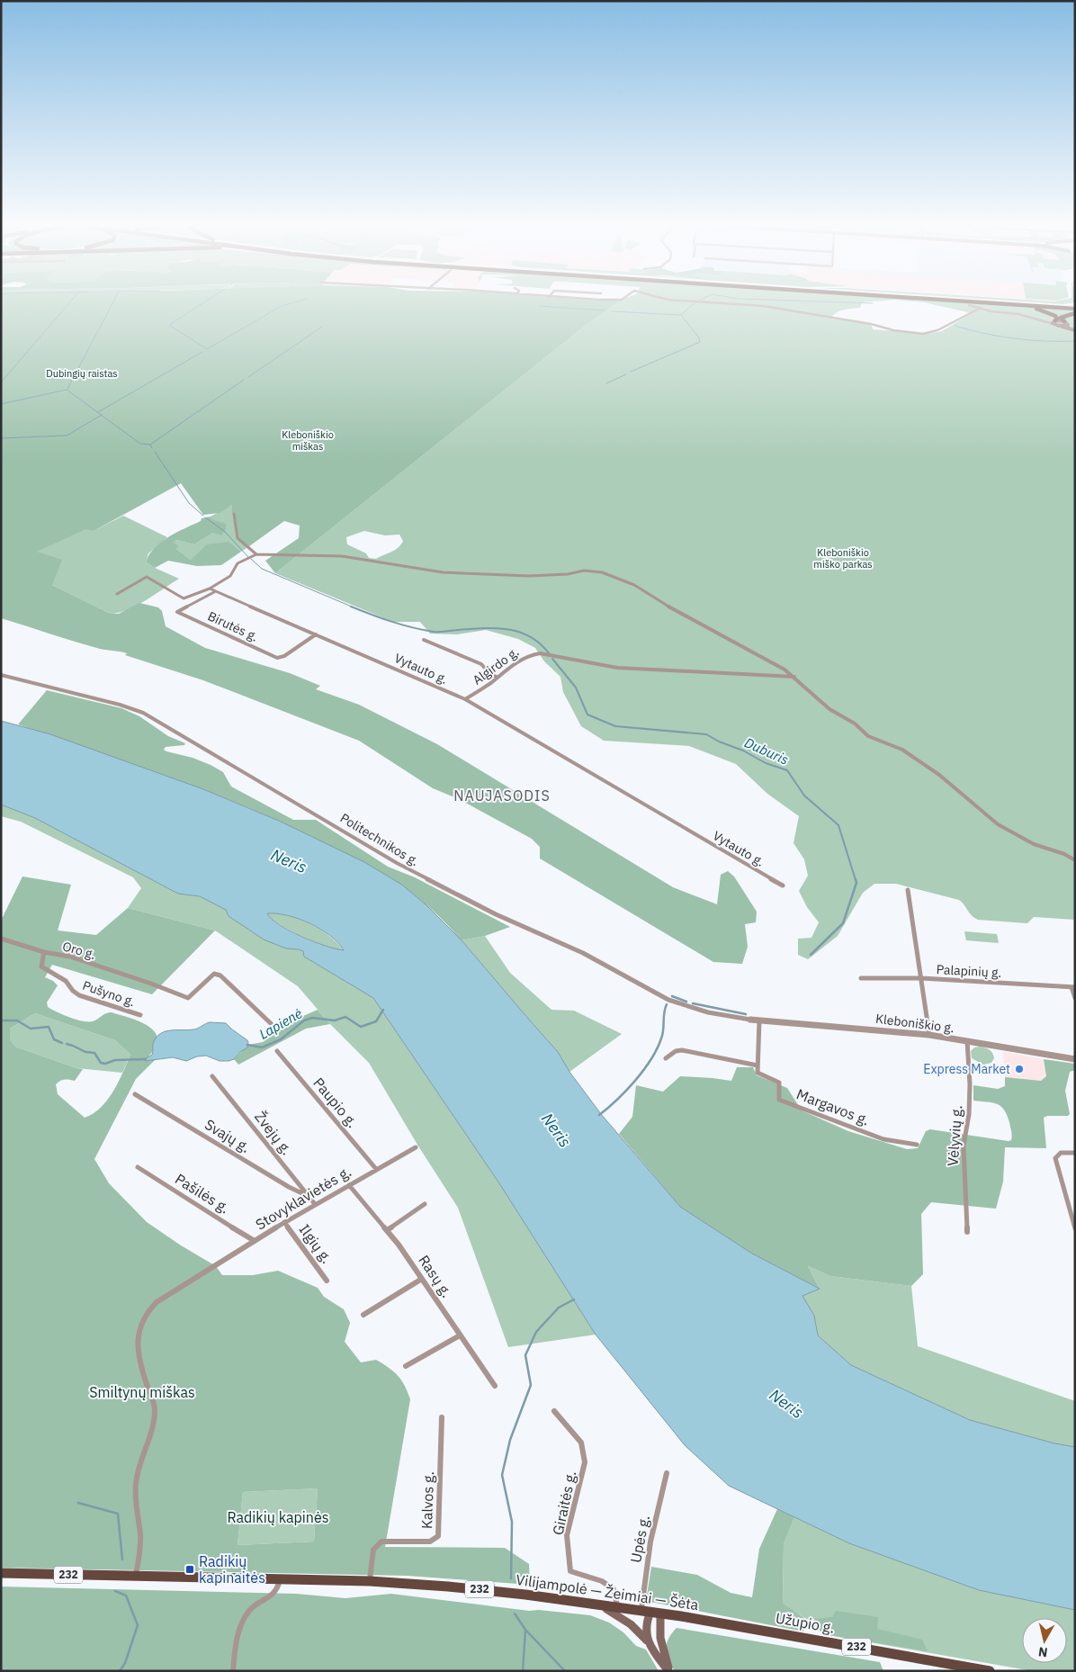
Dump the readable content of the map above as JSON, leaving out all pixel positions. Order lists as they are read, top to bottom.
{
  "streets": {
    "main road": ["232", "Vilijampolė — Žeimiai — Šėta", "Užupio g."],
    "street": [
      "Birutės g.",
      "Algirdo g.",
      "Vytauto g.",
      "Politechnikos g.",
      "Oro g.",
      "Palapinių g.",
      "Pušyno g.",
      "Kleboniškio g.",
      "Paupio g.",
      "Margavos g.",
      "Žvejų g.",
      "Svajų g.",
      "Vėlyvių g.",
      "Pašilės g.",
      "Stovyklavietės g.",
      "Ilgių g.",
      "Rasų g.",
      "Kalvos g.",
      "Giraitės g.",
      "Upės g."
    ]
  },
  "crossings": [
    ["Birutės g.", "Vytauto g."],
    ["Algirdo g.", "Vytauto g."],
    ["Politechnikos g.", "Kleboniškio g."],
    ["Oro g.", "Pušyno g."],
    ["Kleboniškio g.", "Vėlyvių g."],
    ["Paupio g.", "Stovyklavietės g."],
    ["Žvejų g.", "Svajų g."],
    ["Žvejų g.", "Stovyklavietės g."],
    ["Pašilės g.", "Stovyklavietės g."],
    ["Stovyklavietės g.", "Ilgių g."],
    ["Stovyklavietės g.", "Rasų g."],
    ["Stovyklavietės g.", "Vilijampolė — Žeimiai — Šėta"],
    ["Kalvos g.", "Vilijampolė — Žeimiai — Šėta"],
    ["Giraitės g.", "Vilijampolė — Žeimiai — Šėta"],
    ["Upės g.", "Vilijampolė — Žeimiai — Šėta"],
    ["Vilijampolė — Žeimiai — Šėta", "Užupio g."]
  ],
  "districts": ["NAUJASODIS"],
  "water": ["Duburis", "Neris", "Lapienė"],
  "parks": [
    "Dubingių raistas",
    "Kleboniškio miškas",
    "Kleboniškio miško parkas",
    "Smiltynų miškas",
    "Radikių kapinės"
  ],
  "places": {
    "other": ["Express Market"],
    "transit": ["Radikių kapinaitės"]
  },
  "north": "bottom"
}
